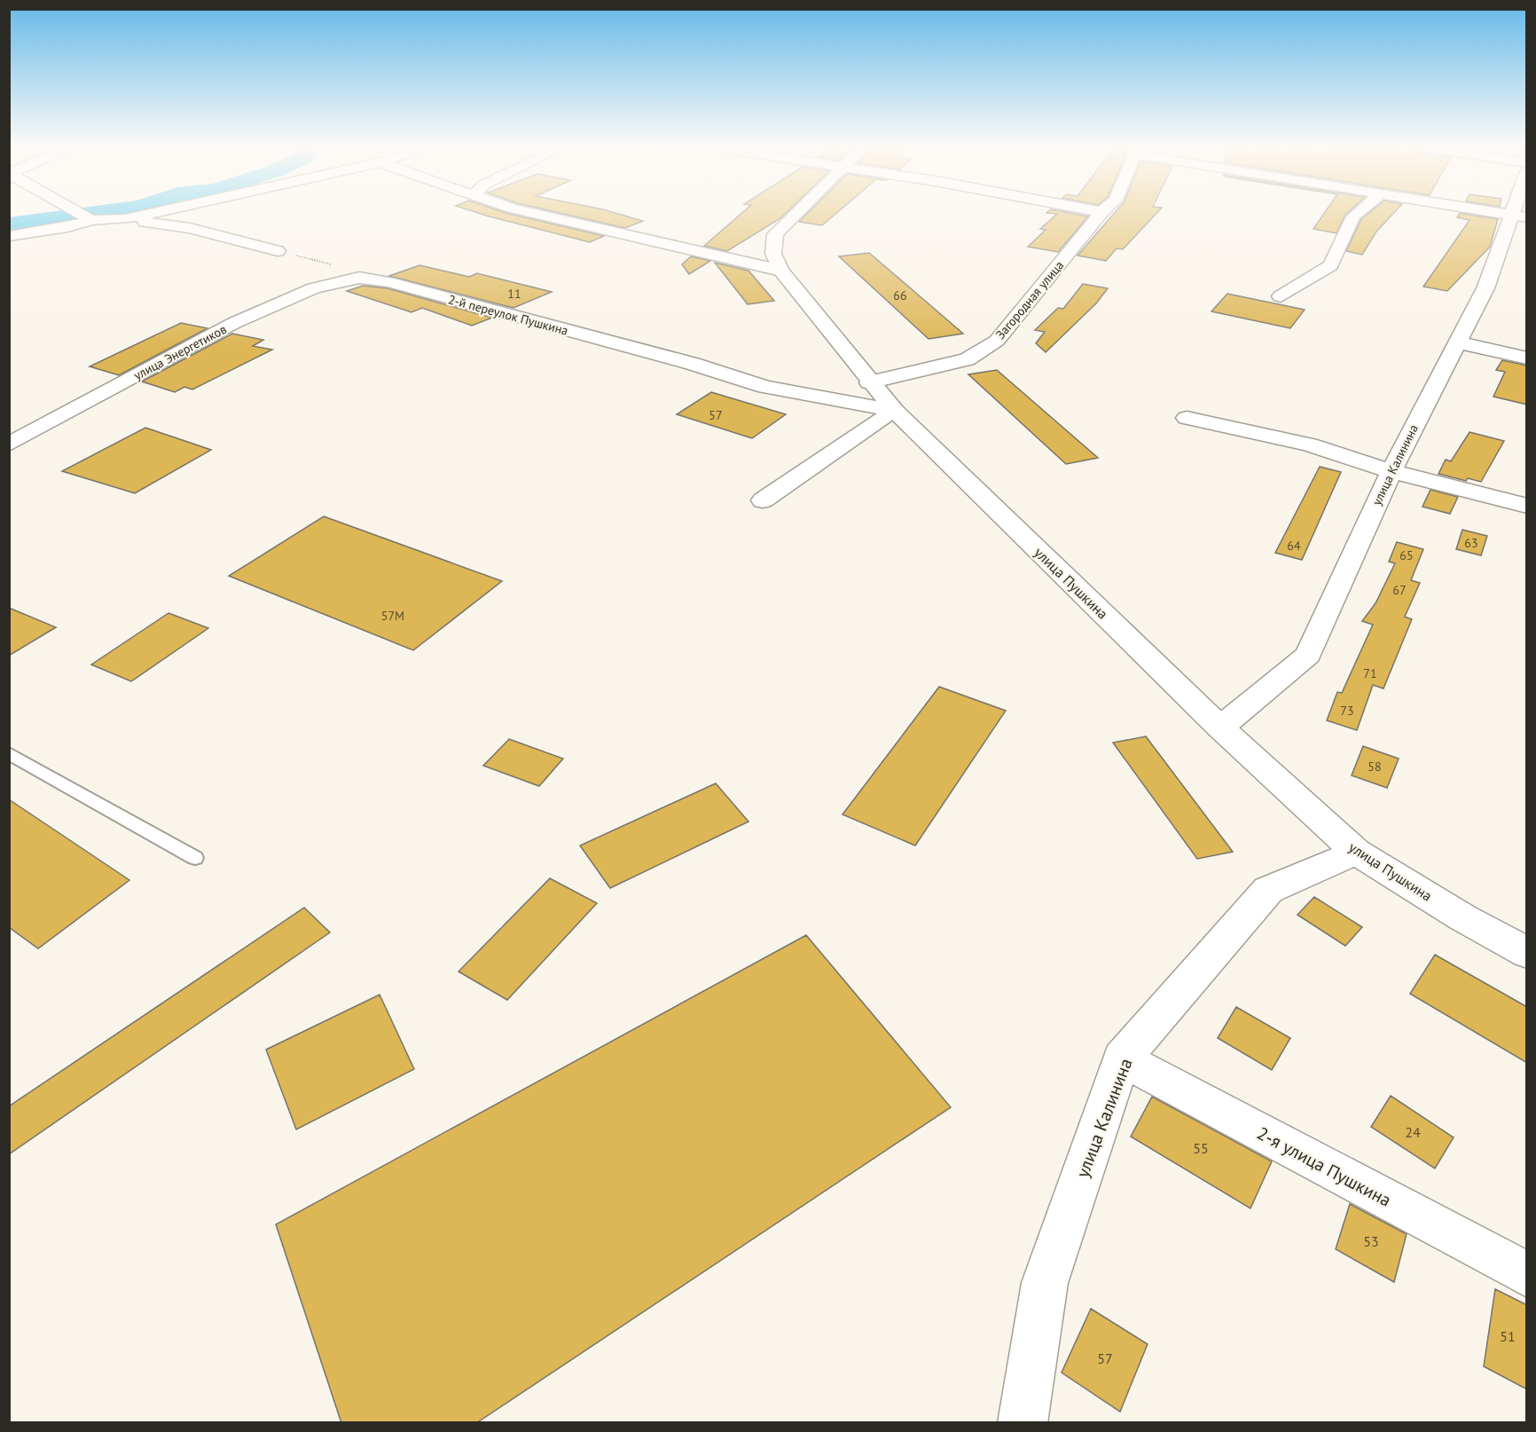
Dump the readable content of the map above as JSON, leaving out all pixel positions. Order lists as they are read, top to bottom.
{
  "streets": {
    "street": [
      "Загородная улица",
      "2-й переулок Пушкина",
      "улица Энергетиков",
      "улица Калинина",
      "улица Пушкина",
      "2-я улица Пушкина"
    ]
  },
  "crossings": [
    ["Загородная улица", "улица Пушкина"],
    ["2-й переулок Пушкина", "улица Энергетиков"],
    ["2-й переулок Пушкина", "улица Пушкина"],
    ["улица Калинина", "улица Пушкина"],
    ["улица Калинина", "2-я улица Пушкина"]
  ],
  "house_numbers": [
    "11",
    "66",
    "57",
    "63",
    "64",
    "65",
    "67",
    "57М",
    "71",
    "73",
    "58",
    "24",
    "55",
    "53",
    "51",
    "57"
  ]
}
